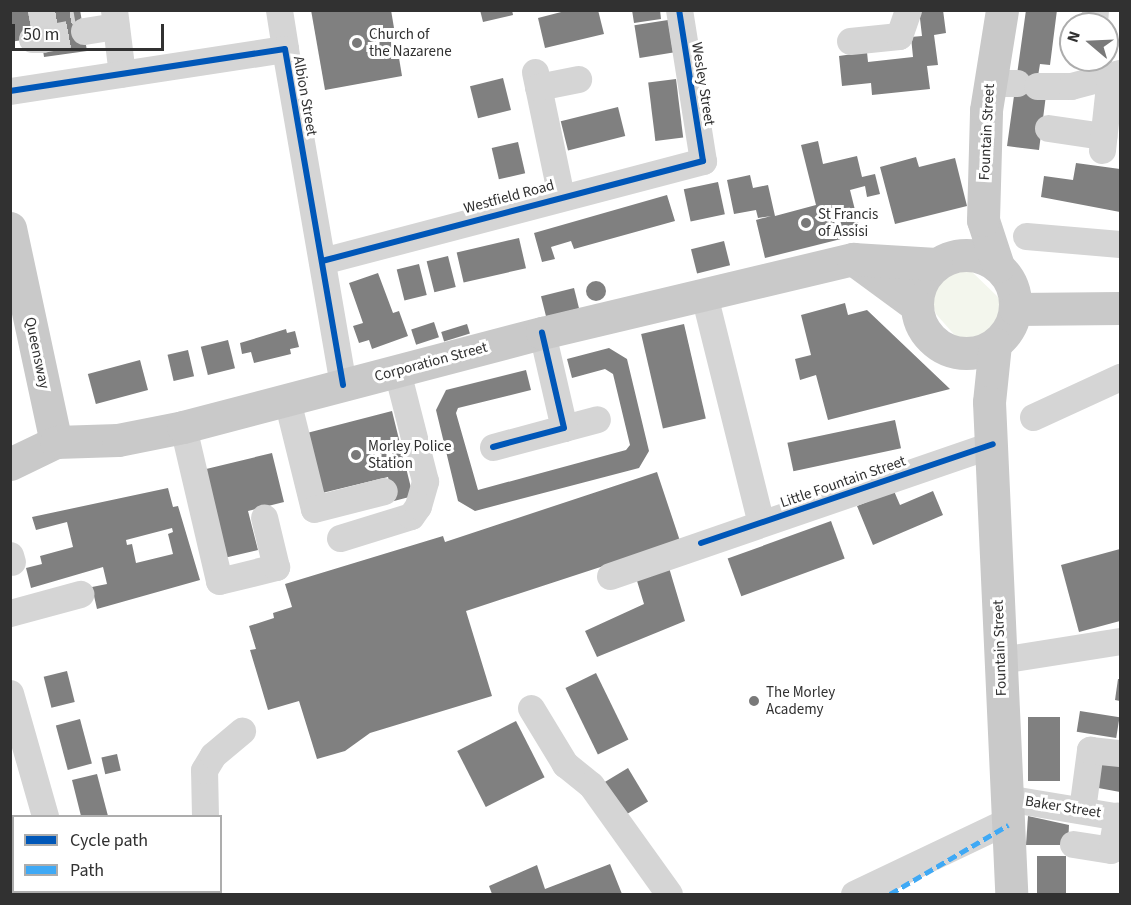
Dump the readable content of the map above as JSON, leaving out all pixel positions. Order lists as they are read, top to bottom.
{
  "streets": {
    "main road": ["Fountain Street", "Queensway", "Corporation Street"],
    "street": [
      "Wesley Street",
      "Albion Street",
      "Westfield Road",
      "Little Fountain Street",
      "Baker Street"
    ]
  },
  "crossings": [
    ["Wesley Street", "Westfield Road"],
    ["Albion Street", "Westfield Road"],
    ["Albion Street", "Corporation Street"],
    ["Fountain Street", "Corporation Street"],
    ["Fountain Street", "Little Fountain Street"],
    ["Fountain Street", "Baker Street"],
    ["Queensway", "Corporation Street"]
  ],
  "places": [
    "Church of the Nazarene",
    "St Francis of Assisi",
    "Morley Police Station",
    "The Morley Academy"
  ],
  "legend": ["Cycle path", "Path"],
  "scale_bar": "50 m",
  "north": "left"
}
